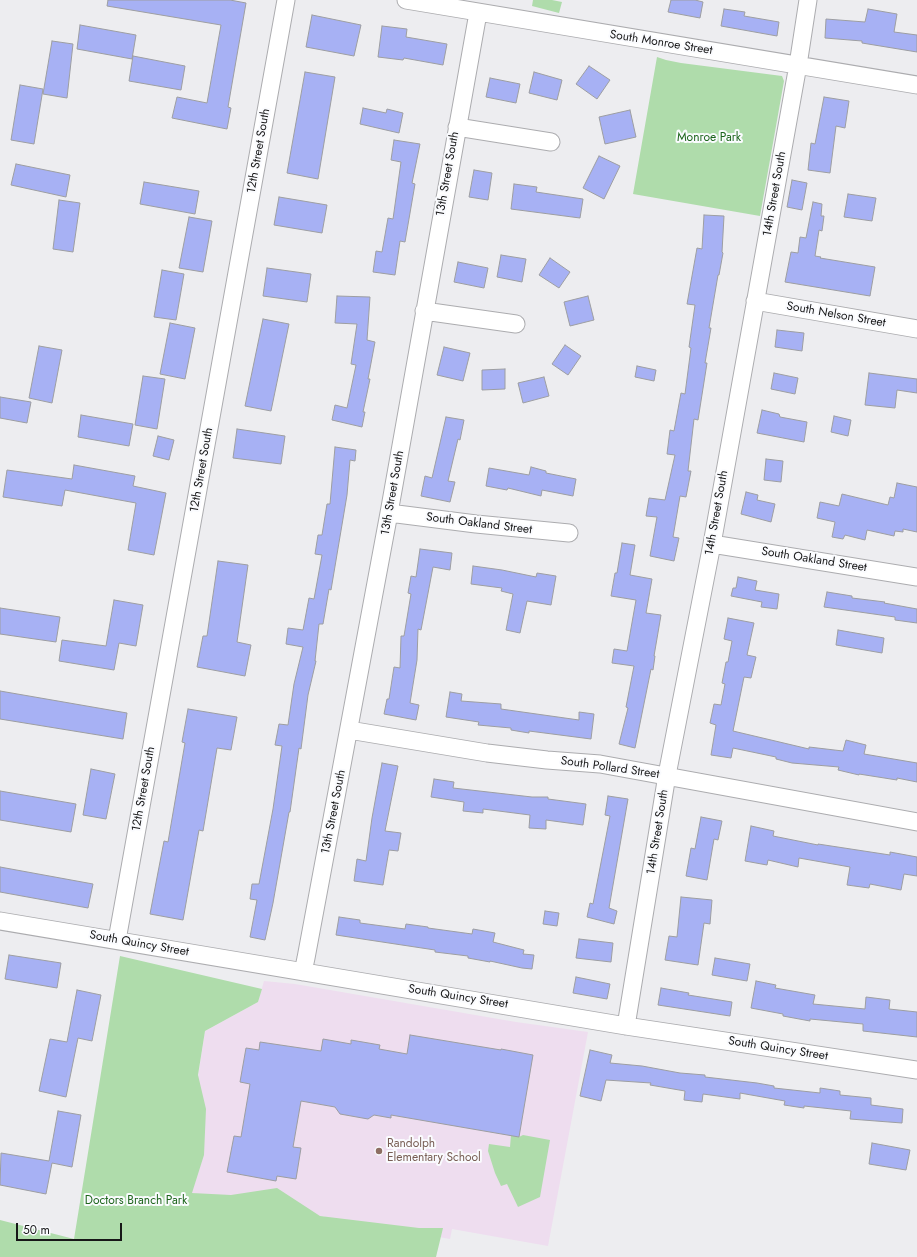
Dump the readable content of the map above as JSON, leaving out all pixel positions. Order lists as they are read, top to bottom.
{
  "streets": {
    "street": [
      "South Monroe Street",
      "12th Street South",
      "13th Street South",
      "14th Street South",
      "South Nelson Street",
      "South Oakland Street",
      "South Pollard Street",
      "South Quincy Street"
    ]
  },
  "crossings": [
    ["South Monroe Street", "13th Street South"],
    ["South Monroe Street", "14th Street South"],
    ["12th Street South", "South Quincy Street"],
    ["13th Street South", "South Oakland Street"],
    ["13th Street South", "South Pollard Street"],
    ["13th Street South", "South Quincy Street"],
    ["14th Street South", "South Nelson Street"],
    ["14th Street South", "South Oakland Street"],
    ["14th Street South", "South Pollard Street"],
    ["14th Street South", "South Quincy Street"]
  ],
  "parks": ["Monroe Park", "Doctors Branch Park"],
  "places": ["Randolph Elementary School"],
  "scale_bar": "50 m"
}
